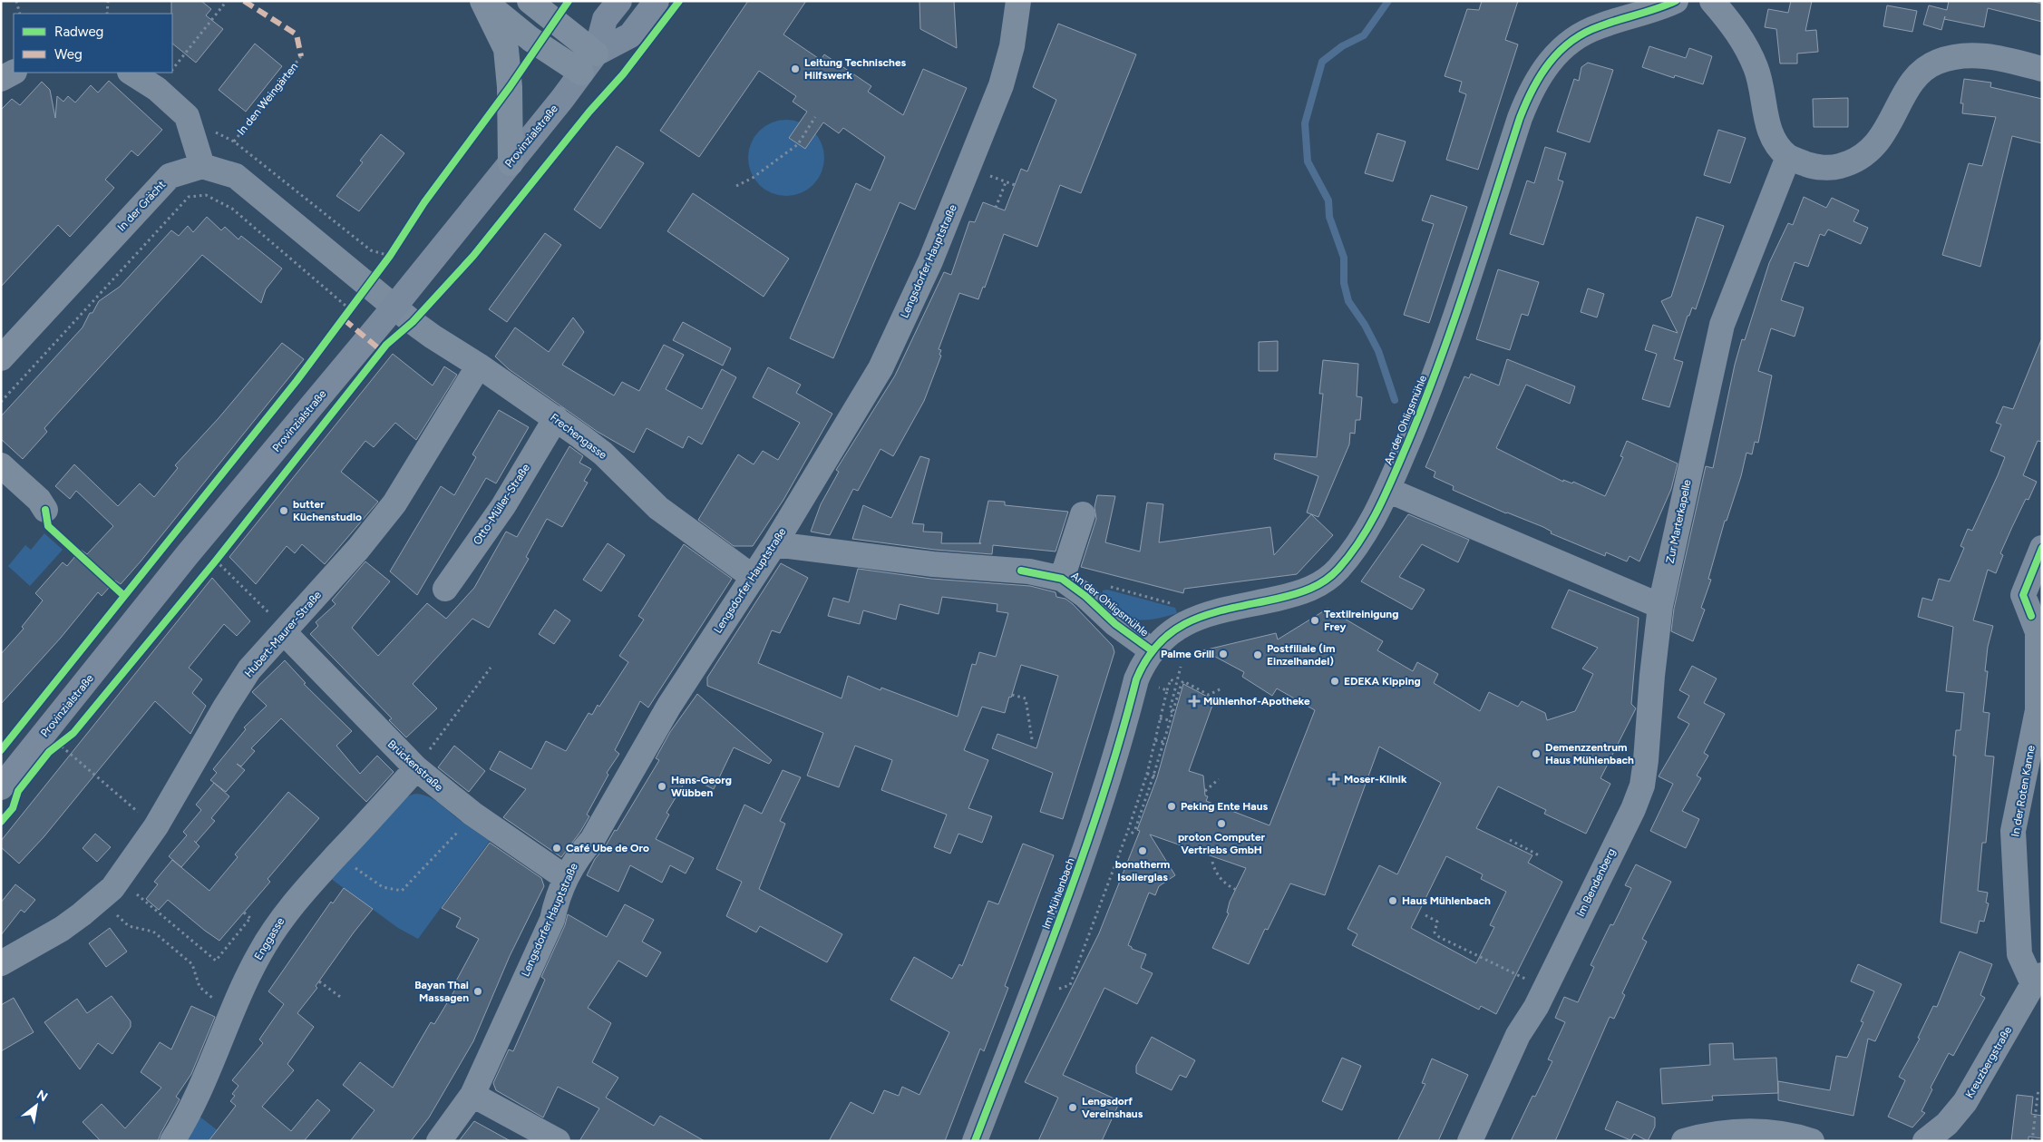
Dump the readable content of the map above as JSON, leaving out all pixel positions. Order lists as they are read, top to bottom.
{
  "streets": {
    "main road": ["Provinzialstraße"],
    "street": [
      "In der Grächt",
      "Lengsdorfer Hauptstraße",
      "An der Ohligsmühle",
      "Frechengasse",
      "Otto-Müller-Straße",
      "Zur Marterkapelle",
      "Hubert-Maurer-Straße",
      "Brückenstraße",
      "In der Roten Kanne",
      "Im Bendenberg",
      "Im Mühlenbach",
      "Enggasse",
      "Kreuzbergstraße"
    ],
    "path": ["In den Weingärten"]
  },
  "crossings": [
    ["Provinzialstraße", "Frechengasse"],
    ["Lengsdorfer Hauptstraße", "An der Ohligsmühle"],
    ["Lengsdorfer Hauptstraße", "Frechengasse"],
    ["Lengsdorfer Hauptstraße", "Brückenstraße"],
    ["An der Ohligsmühle", "Im Mühlenbach"],
    ["Frechengasse", "Otto-Müller-Straße"],
    ["Frechengasse", "Hubert-Maurer-Straße"],
    ["Zur Marterkapelle", "Im Bendenberg"],
    ["Hubert-Maurer-Straße", "Brückenstraße"],
    ["Brückenstraße", "Enggasse"],
    ["In der Roten Kanne", "Kreuzbergstraße"]
  ],
  "places": {
    "other": [
      "Leitung Technisches Hilfswerk",
      "butter Küchenstudio",
      "Textilreinigung Frey",
      "Palme Grill",
      "Postfiliale (im Einzelhandel)",
      "EDEKA Kipping",
      "Demenzzentrum Haus Mühlenbach",
      "Hans-Georg Wübben",
      "Peking Ente Haus",
      "proton Computer Vertriebs GmbH",
      "Café Ube de Oro",
      "bonatherm Isolierglas",
      "Haus Mühlenbach",
      "Bayan Thai Massagen",
      "Lengsdorf Vereinshaus"
    ],
    "health": ["Mühlenhof-Apotheke", "Moser-Klinik"]
  },
  "legend": ["Radweg", "Weg"],
  "north": "top right"
}
